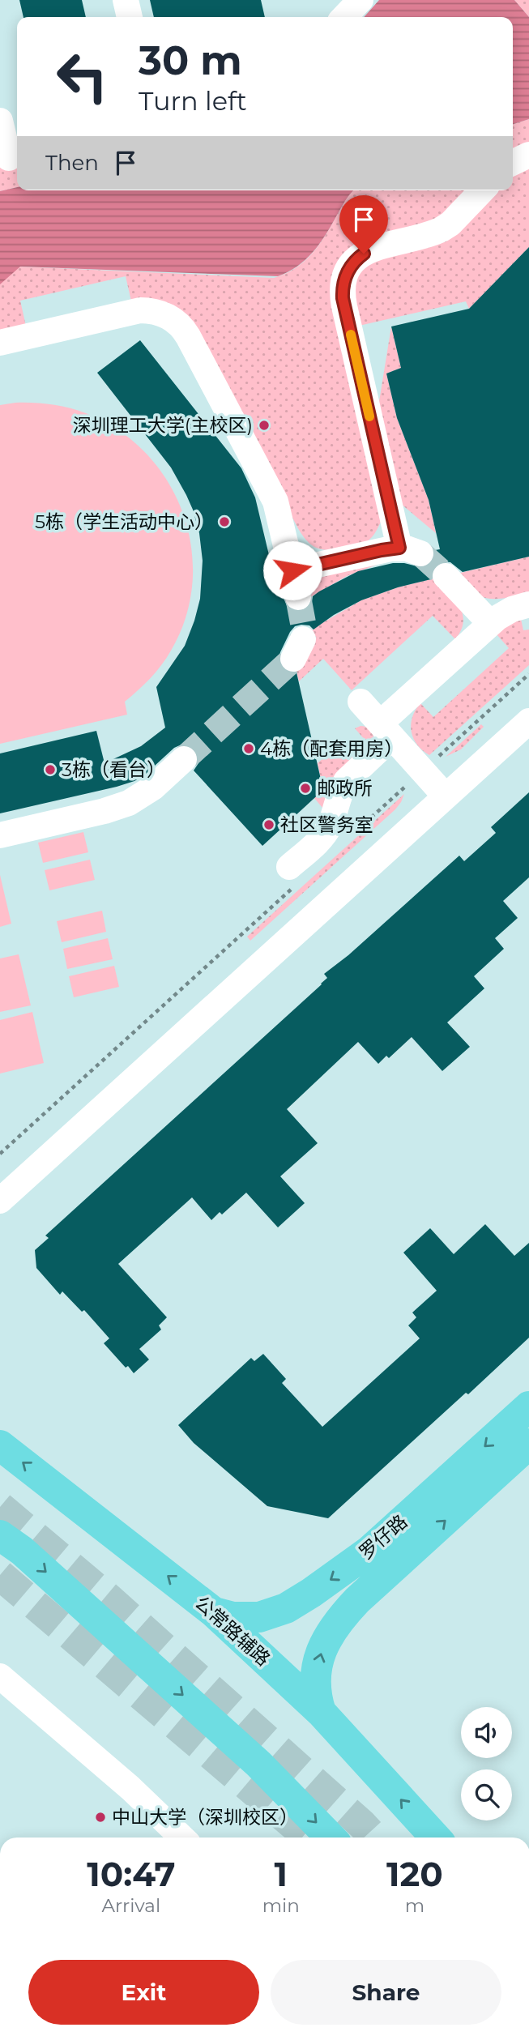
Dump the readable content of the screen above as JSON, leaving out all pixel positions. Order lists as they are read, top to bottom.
{
  "streets": {
    "main road": ["罗仔路", "公常路辅路"]
  },
  "crossings": [
    ["罗仔路", "公常路辅路"]
  ],
  "places": [
    "深圳理工大学(主校区)",
    "5栋（学生活动中心）",
    "4栋（配套用房）",
    "3栋（看台）",
    "邮政所",
    "社区警务室",
    "中山大学（深圳校区）"
  ],
  "page": {
    "turn": ["30 m", "Turn left"],
    "then": "Then",
    "eta": [
      "10:47",
      "Arrival",
      "1",
      "min",
      "120",
      "m"
    ],
    "buttons": ["Exit", "Share"]
  }
}
